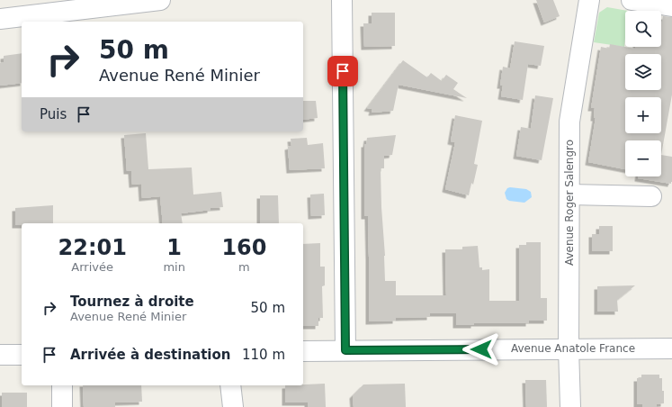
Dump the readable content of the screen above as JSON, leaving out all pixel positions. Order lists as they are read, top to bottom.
{
  "streets": {
    "street": ["Avenue Roger Salengro", "Avenue Anatole France"]
  },
  "crossings": [
    ["Avenue Roger Salengro", "Avenue Anatole France"]
  ],
  "page": {
    "map_buttons": ["+", "−"],
    "turn": ["50 m", "Avenue René Minier"],
    "then": "Puis",
    "eta": [
      "22:01",
      "Arrivée",
      "1",
      "min",
      "160",
      "m"
    ],
    "list": [
      {
        "name": "Tournez à droite",
        "note": "Avenue René Minier",
        "value": "50 m"
      },
      {
        "name": "Arrivée à destination",
        "value": "110 m"
      }
    ]
  }
}
